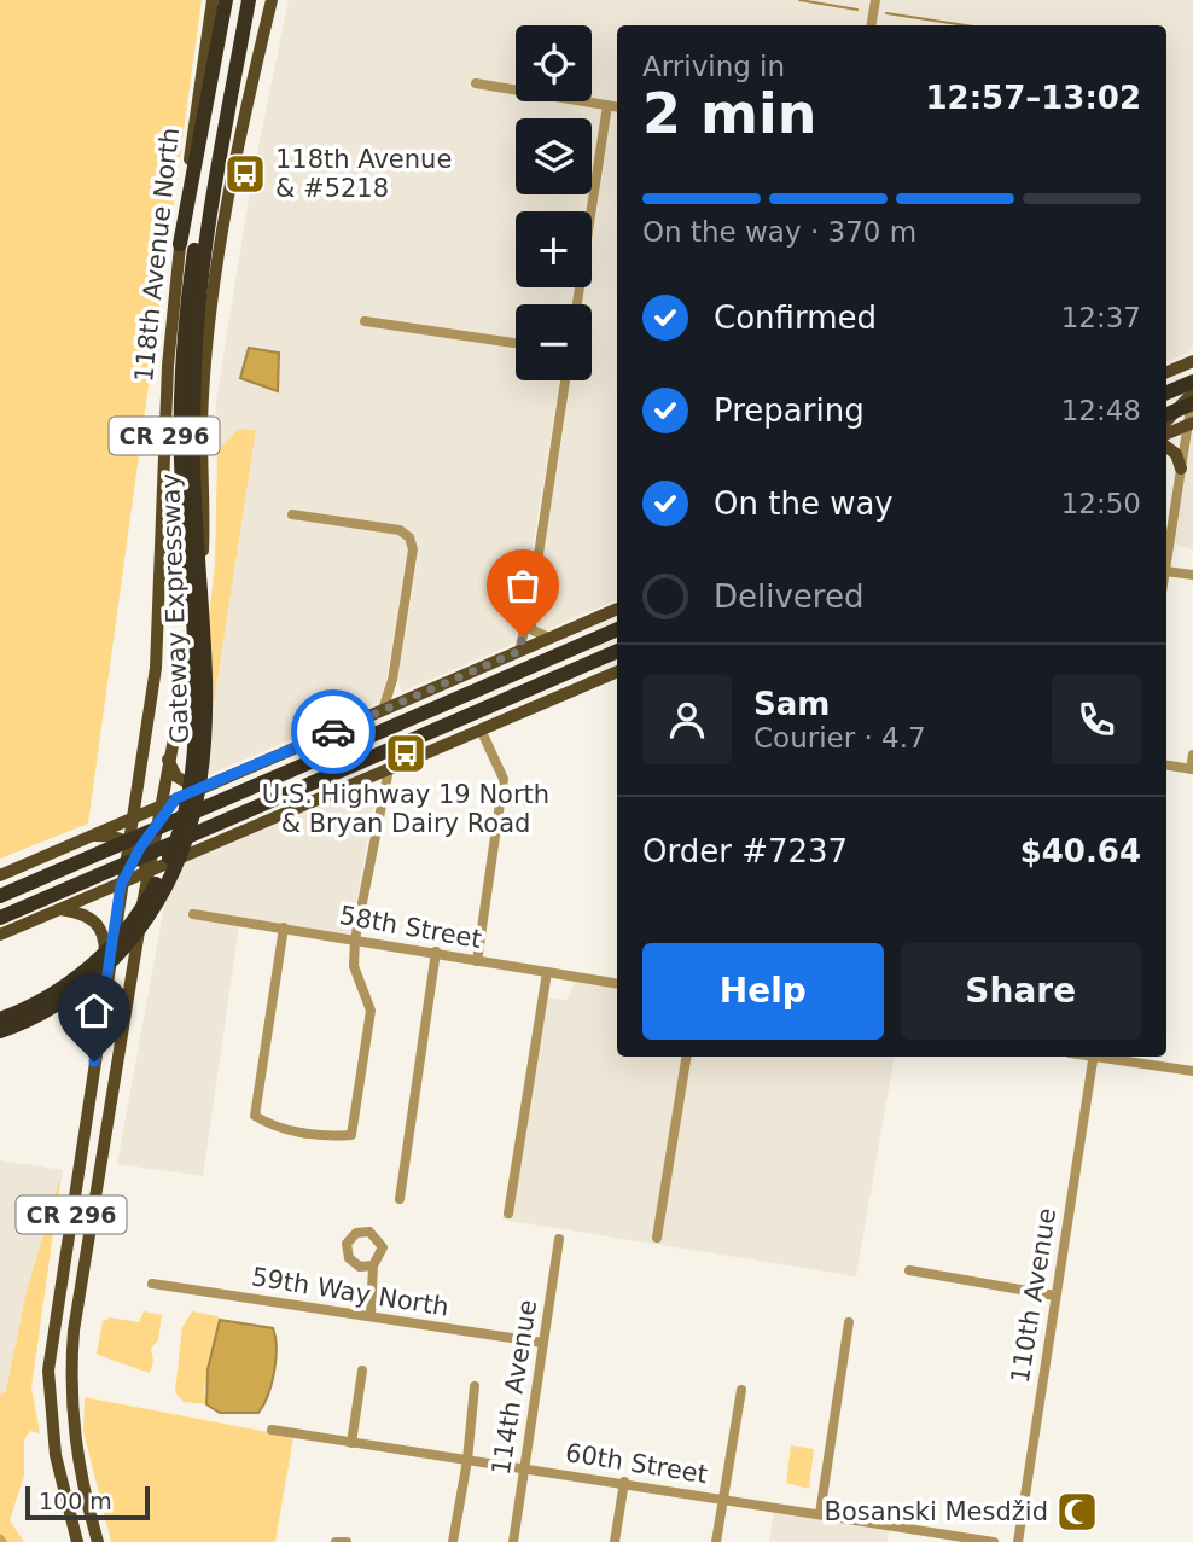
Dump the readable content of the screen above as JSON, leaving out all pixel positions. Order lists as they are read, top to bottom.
{
  "streets": {
    "highway": ["Gateway Expressway"],
    "main road": ["118th Avenue North", "CR 296"],
    "street": [
      "58th Street",
      "59th Way North",
      "110th Avenue",
      "114th Avenue",
      "60th Street"
    ]
  },
  "crossings": [
    ["118th Avenue North", "CR 296"],
    ["59th Way North", "114th Avenue"],
    ["114th Avenue", "60th Street"]
  ],
  "places": {
    "bus stop": ["118th Avenue & #5218", "U.S. Highway 19 North & Bryan Dairy Road"],
    "mosque": ["Bosanski Mesdžid"]
  },
  "scale_bar": "100 m",
  "page": {
    "map_buttons": ["+", "−"],
    "heading": ["2 min", "Arriving in", "12:57–13:02"],
    "panel": [
      "Sam",
      "Courier · 4.7",
      "Order #7237",
      "$40.64"
    ],
    "bar": "On the way · 370 m",
    "list": [
      ["Confirmed", "12:37"],
      ["Preparing", "12:48"],
      ["On the way", "12:50"],
      "Delivered"
    ],
    "buttons": ["Help", "Share"],
    "scale": "100 m"
  }
}
